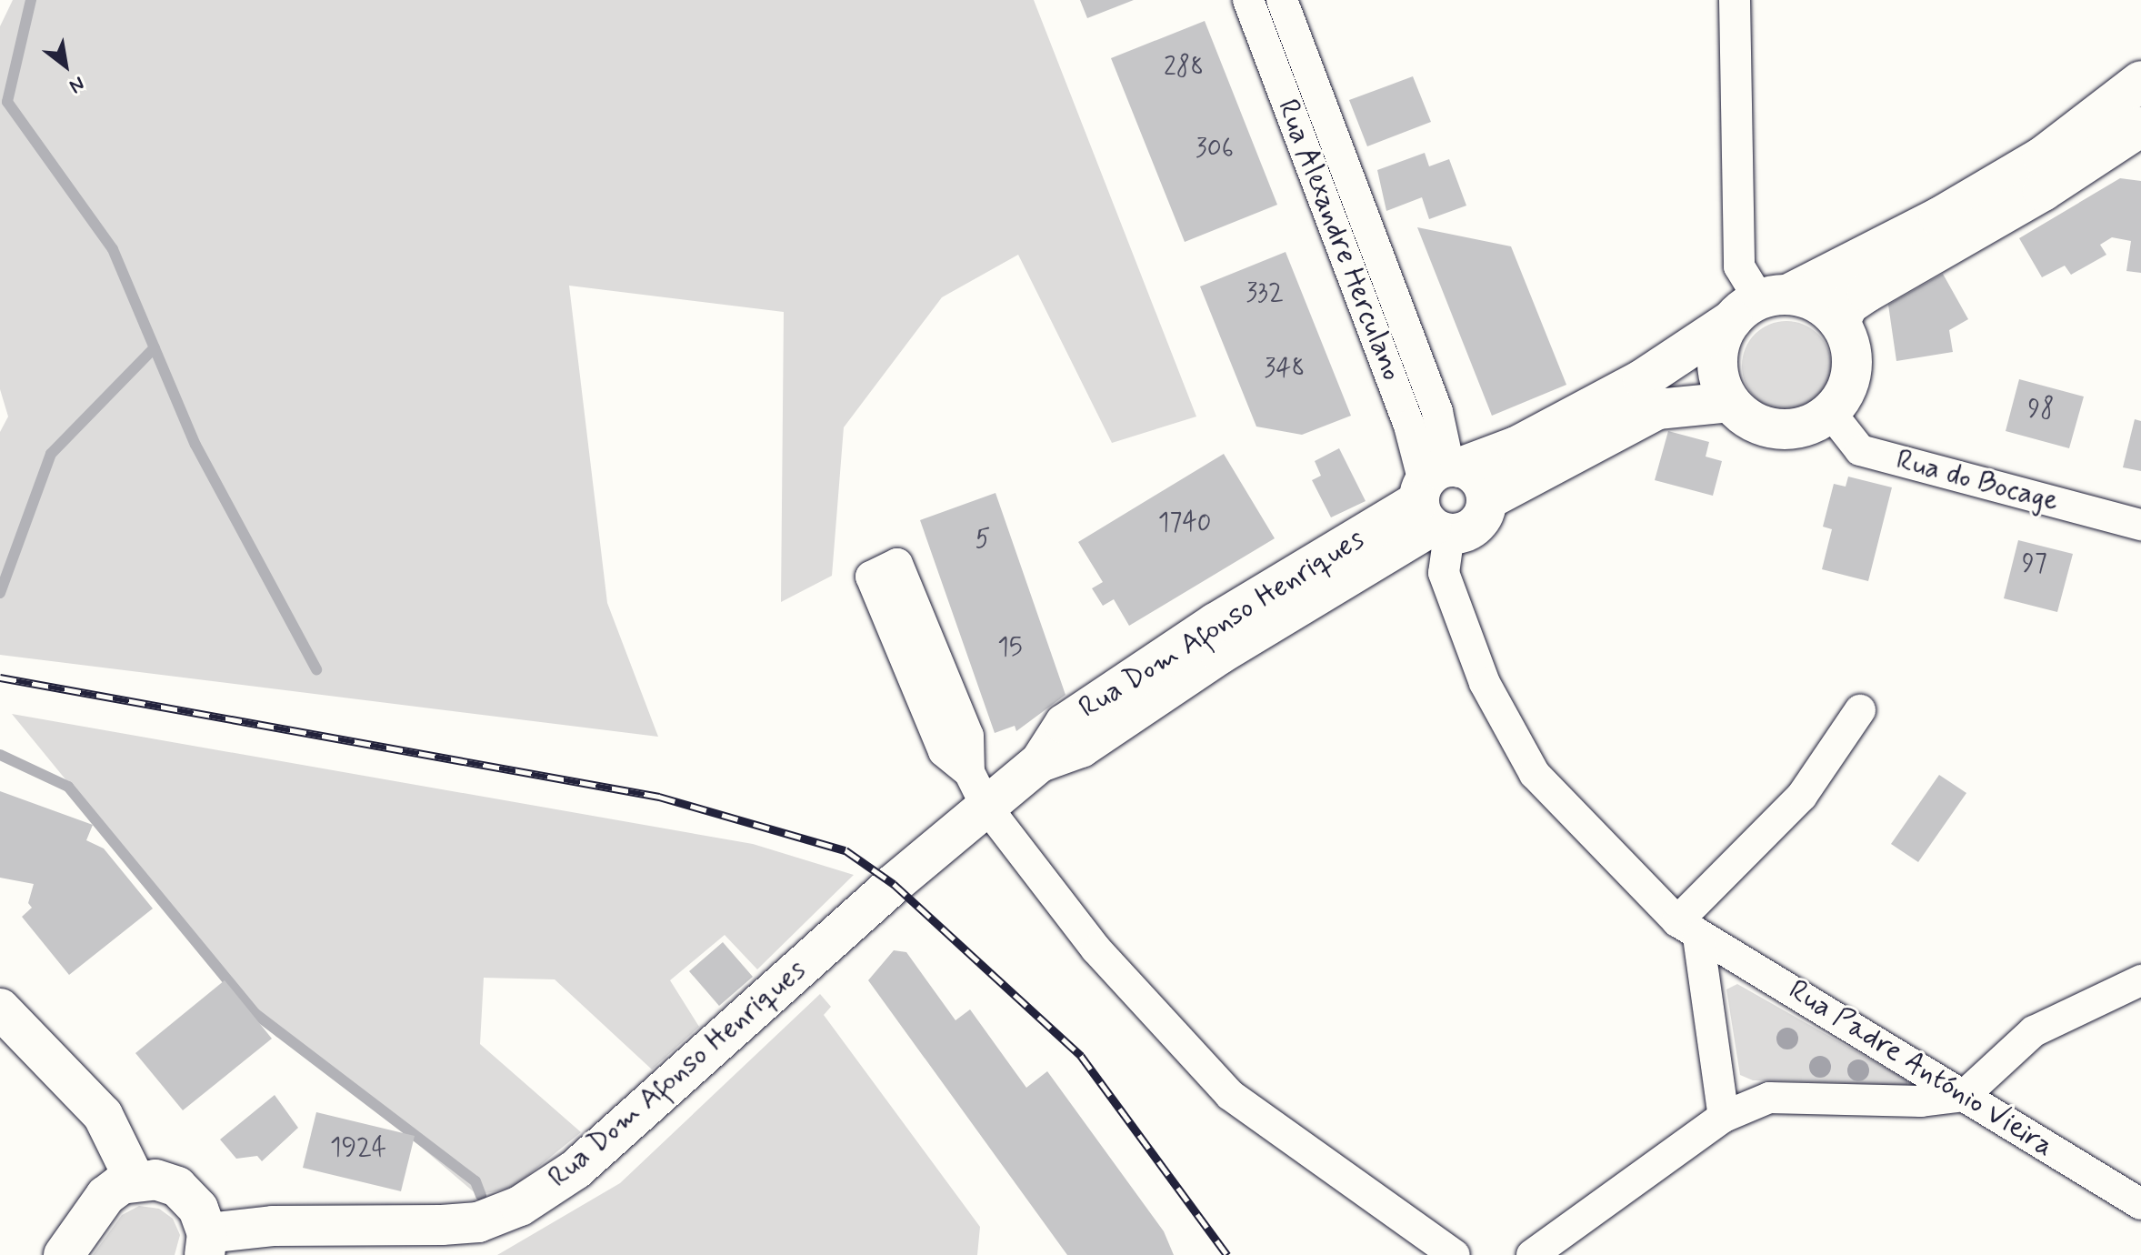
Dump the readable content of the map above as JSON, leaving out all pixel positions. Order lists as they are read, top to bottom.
{
  "streets": {
    "street": [
      "Rua Alexandre Herculano",
      "Rua do Bocage",
      "Rua Dom Afonso Henriques",
      "Rua Padre António Vieira"
    ]
  },
  "crossings": [
    ["Rua Alexandre Herculano", "Rua Dom Afonso Henriques"],
    ["Rua Alexandre Herculano", "Rua Padre António Vieira"],
    ["Rua do Bocage", "Rua Dom Afonso Henriques"],
    ["Rua Dom Afonso Henriques", "Rua Padre António Vieira"]
  ],
  "house_numbers": [
    "288",
    "306",
    "332",
    "348",
    "98",
    "1740",
    "5",
    "97",
    "15",
    "1924"
  ],
  "north": "bottom right"
}
